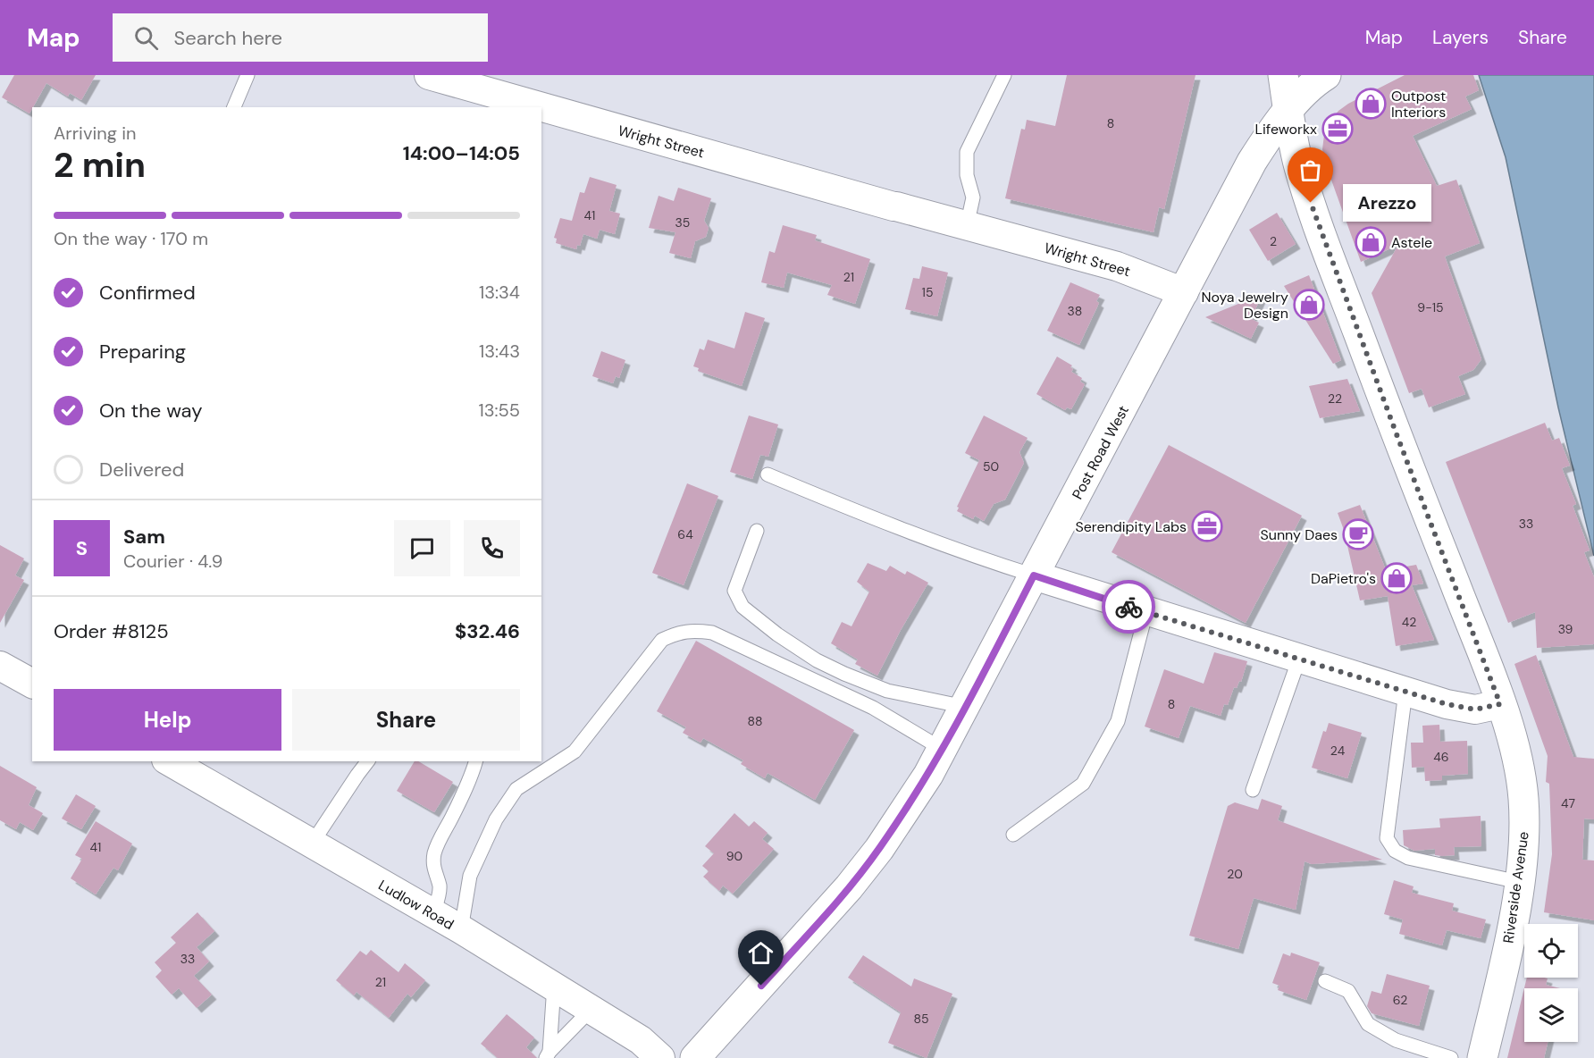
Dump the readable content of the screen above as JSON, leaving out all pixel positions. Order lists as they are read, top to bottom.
{
  "streets": {
    "main road": ["Post Road West", "Riverside Avenue"],
    "street": ["Wright Street", "Ludlow Road"]
  },
  "crossings": [
    ["Wright Street", "Post Road West"],
    ["Post Road West", "Riverside Avenue"]
  ],
  "places": {
    "shop": [
      "Outpost Interiors",
      "Astele",
      "Noya Jewelry Design",
      "DaPietro's"
    ],
    "office": ["Lifeworkx", "Serendipity Labs"],
    "other": ["Arezzo"],
    "cafe": ["Sunny Daes"]
  },
  "house_numbers": [
    "8",
    "41",
    "35",
    "2",
    "21",
    "15",
    "9-15",
    "38",
    "22",
    "50",
    "33",
    "64",
    "42",
    "39",
    "8",
    "88",
    "24",
    "46",
    "47",
    "41",
    "90",
    "20",
    "33",
    "21",
    "62",
    "85"
  ],
  "page": {
    "header": "Map",
    "search": "Search here",
    "nav": ["Map", "Layers", "Share"],
    "heading": ["2 min", "Arriving in", "14:00–14:05"],
    "panel": [
      "Sam",
      "Courier · 4.9",
      "Order #8125",
      "$32.46"
    ],
    "bubble": "Arezzo",
    "bar": "On the way · 170 m",
    "list": [
      ["Confirmed", "13:34"],
      ["Preparing", "13:43"],
      ["On the way", "13:55"],
      "Delivered"
    ],
    "round": "S",
    "buttons": ["Help", "Share"]
  }
}
